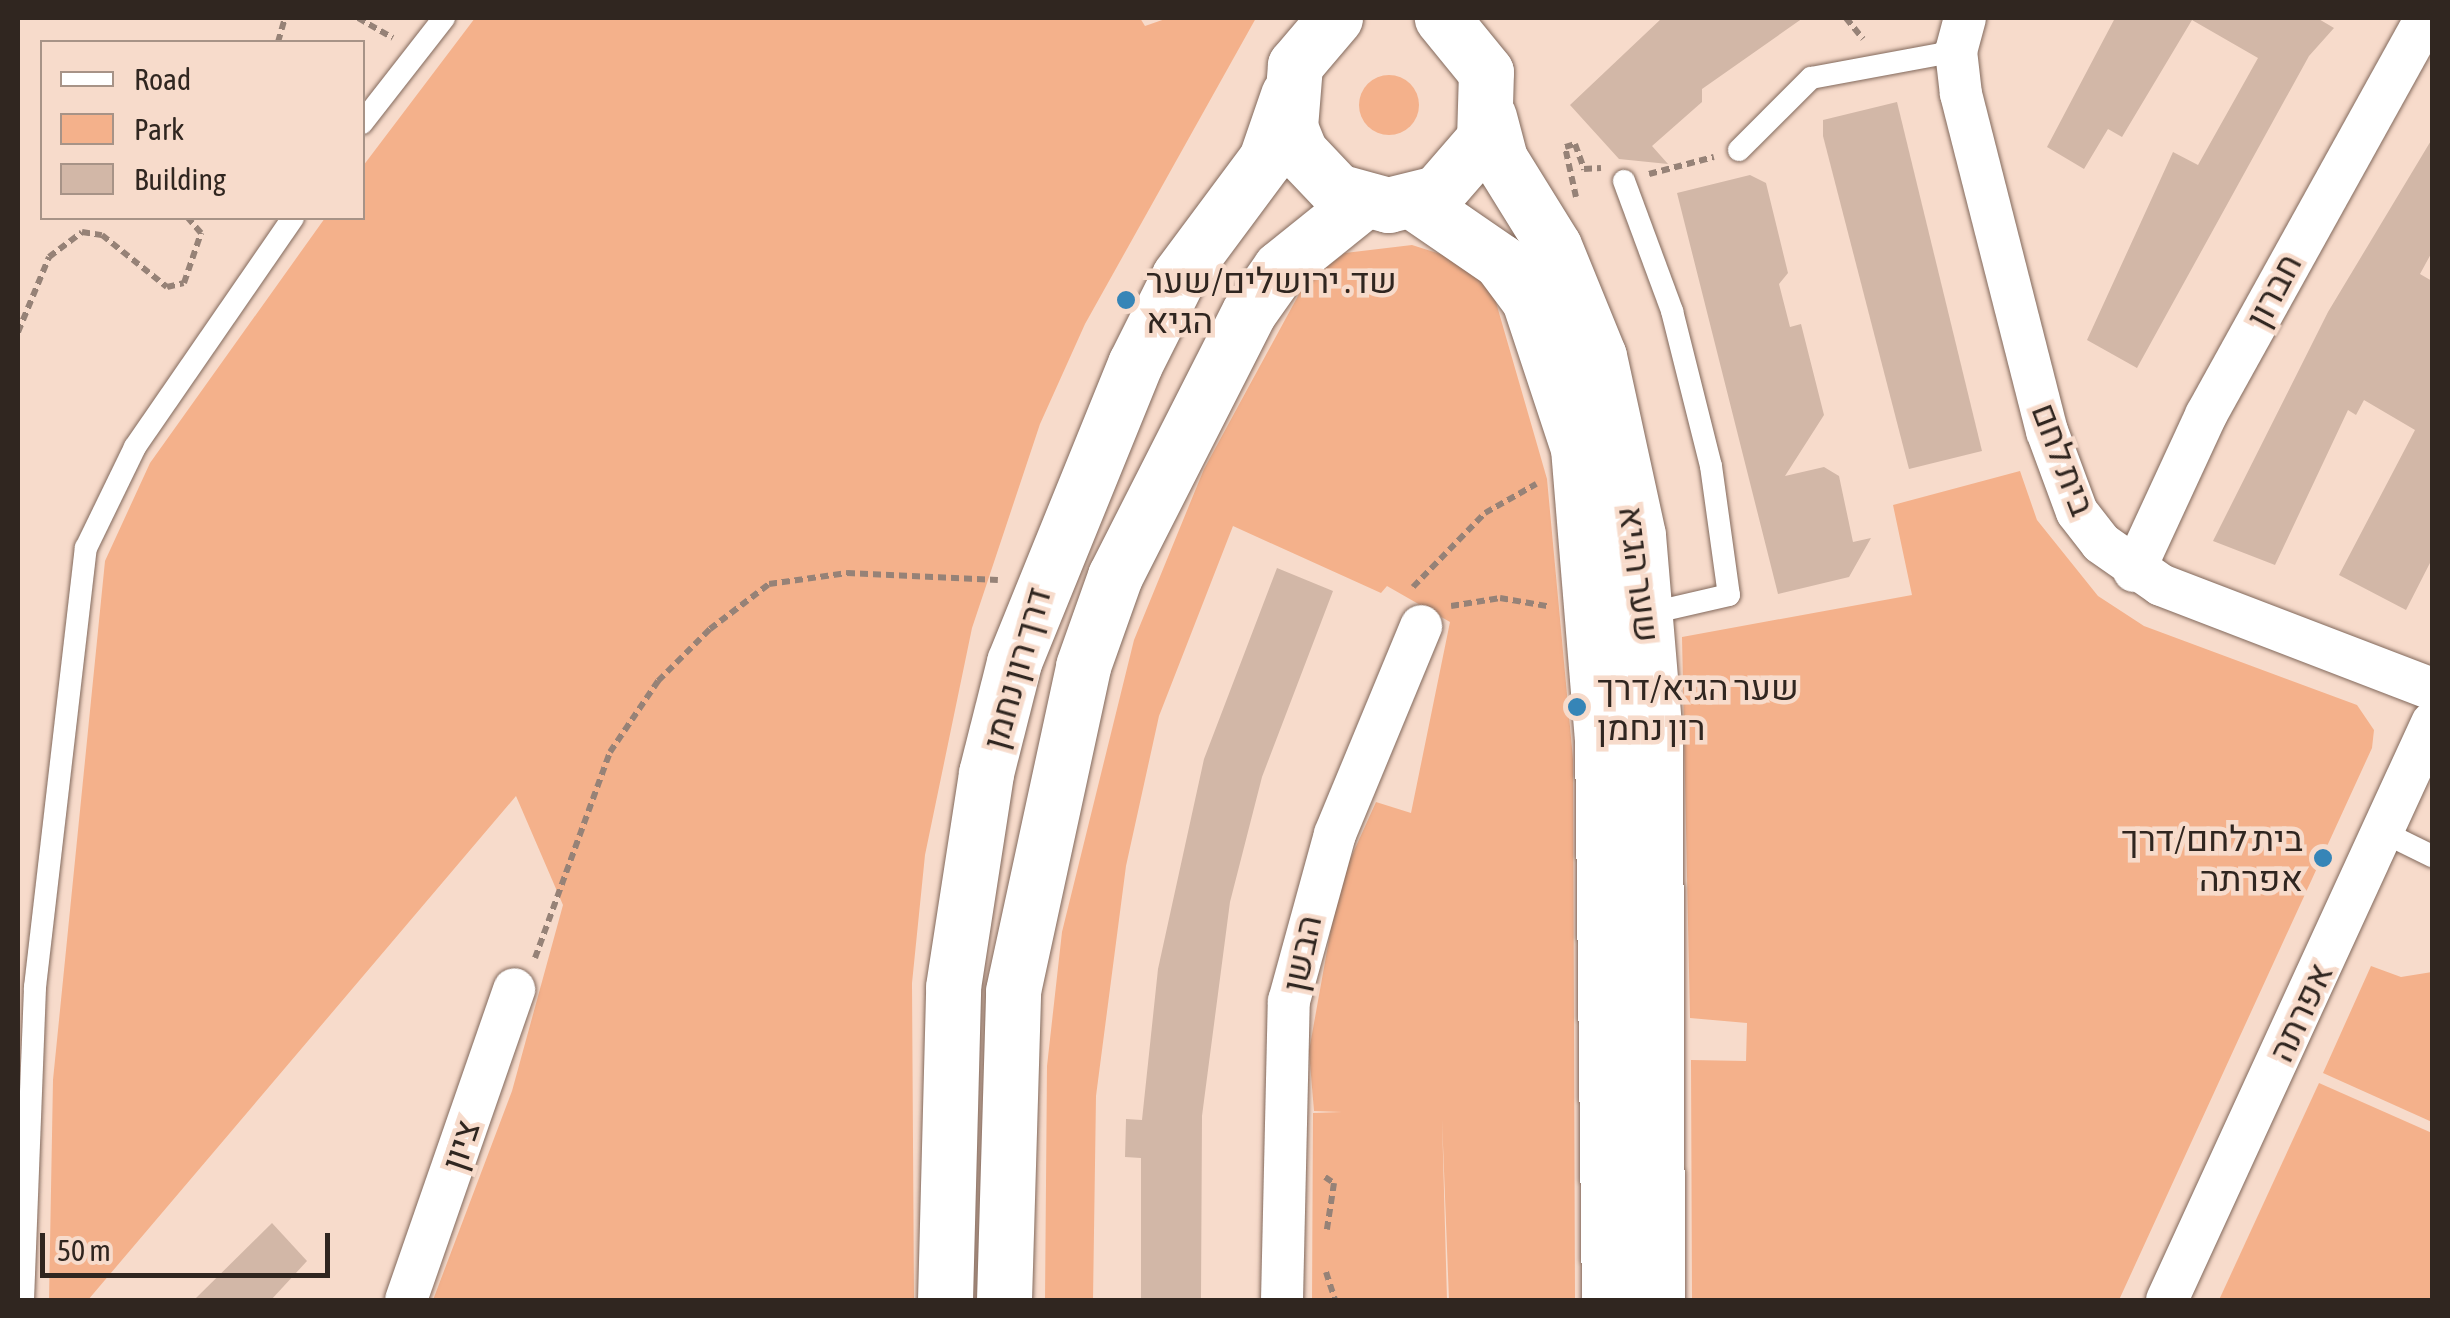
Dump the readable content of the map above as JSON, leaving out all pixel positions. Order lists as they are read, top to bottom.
{
  "streets": {
    "main road": ["שער הגיא", "דרך רון נחמן"],
    "street": [
      "חברון",
      "בית לחם",
      "הבשן",
      "אפרתה",
      "ציון"
    ]
  },
  "crossings": [
    ["חברון", "בית לחם"],
    ["שער הגיא", "דרך רון נחמן"]
  ],
  "places": ["שד. ירושלים/שער הגיא", "שער הגיא/דרך רון נחמן", "בית לחם/דרך אפרתה"],
  "legend": ["Road", "Park", "Building"],
  "scale_bar": "50 m"
}
